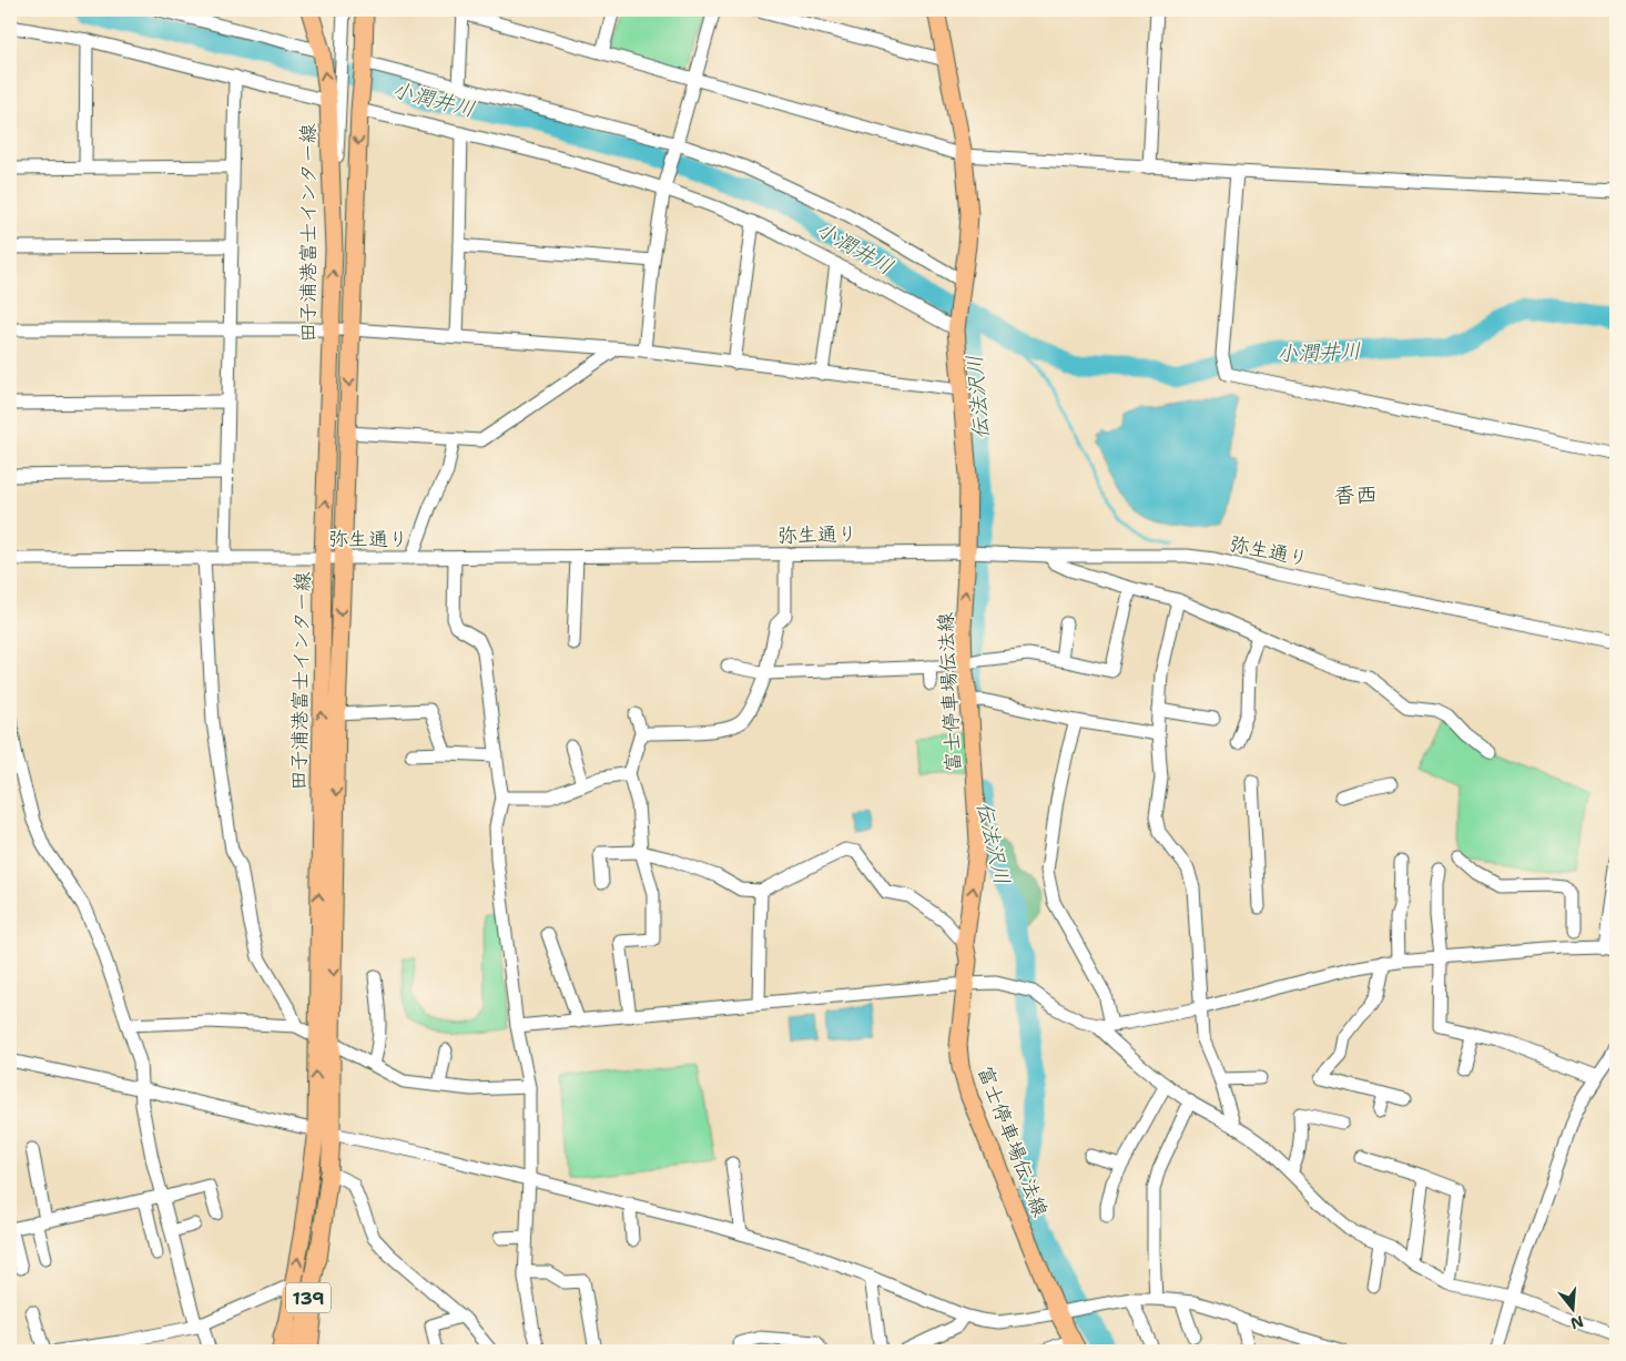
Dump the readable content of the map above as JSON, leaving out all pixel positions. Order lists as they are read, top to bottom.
{
  "streets": {
    "highway": ["139"],
    "main road": ["田子浦港富士インター線", "富士停車場伝法線"],
    "street": ["弥生通り"]
  },
  "crossings": [
    ["田子浦港富士インター線", "弥生通り"],
    ["田子浦港富士インター線", "139"],
    ["弥生通り", "富士停車場伝法線"]
  ],
  "districts": ["香西"],
  "water": ["小潤井川", "伝法沢川"],
  "north": "bottom"
}
